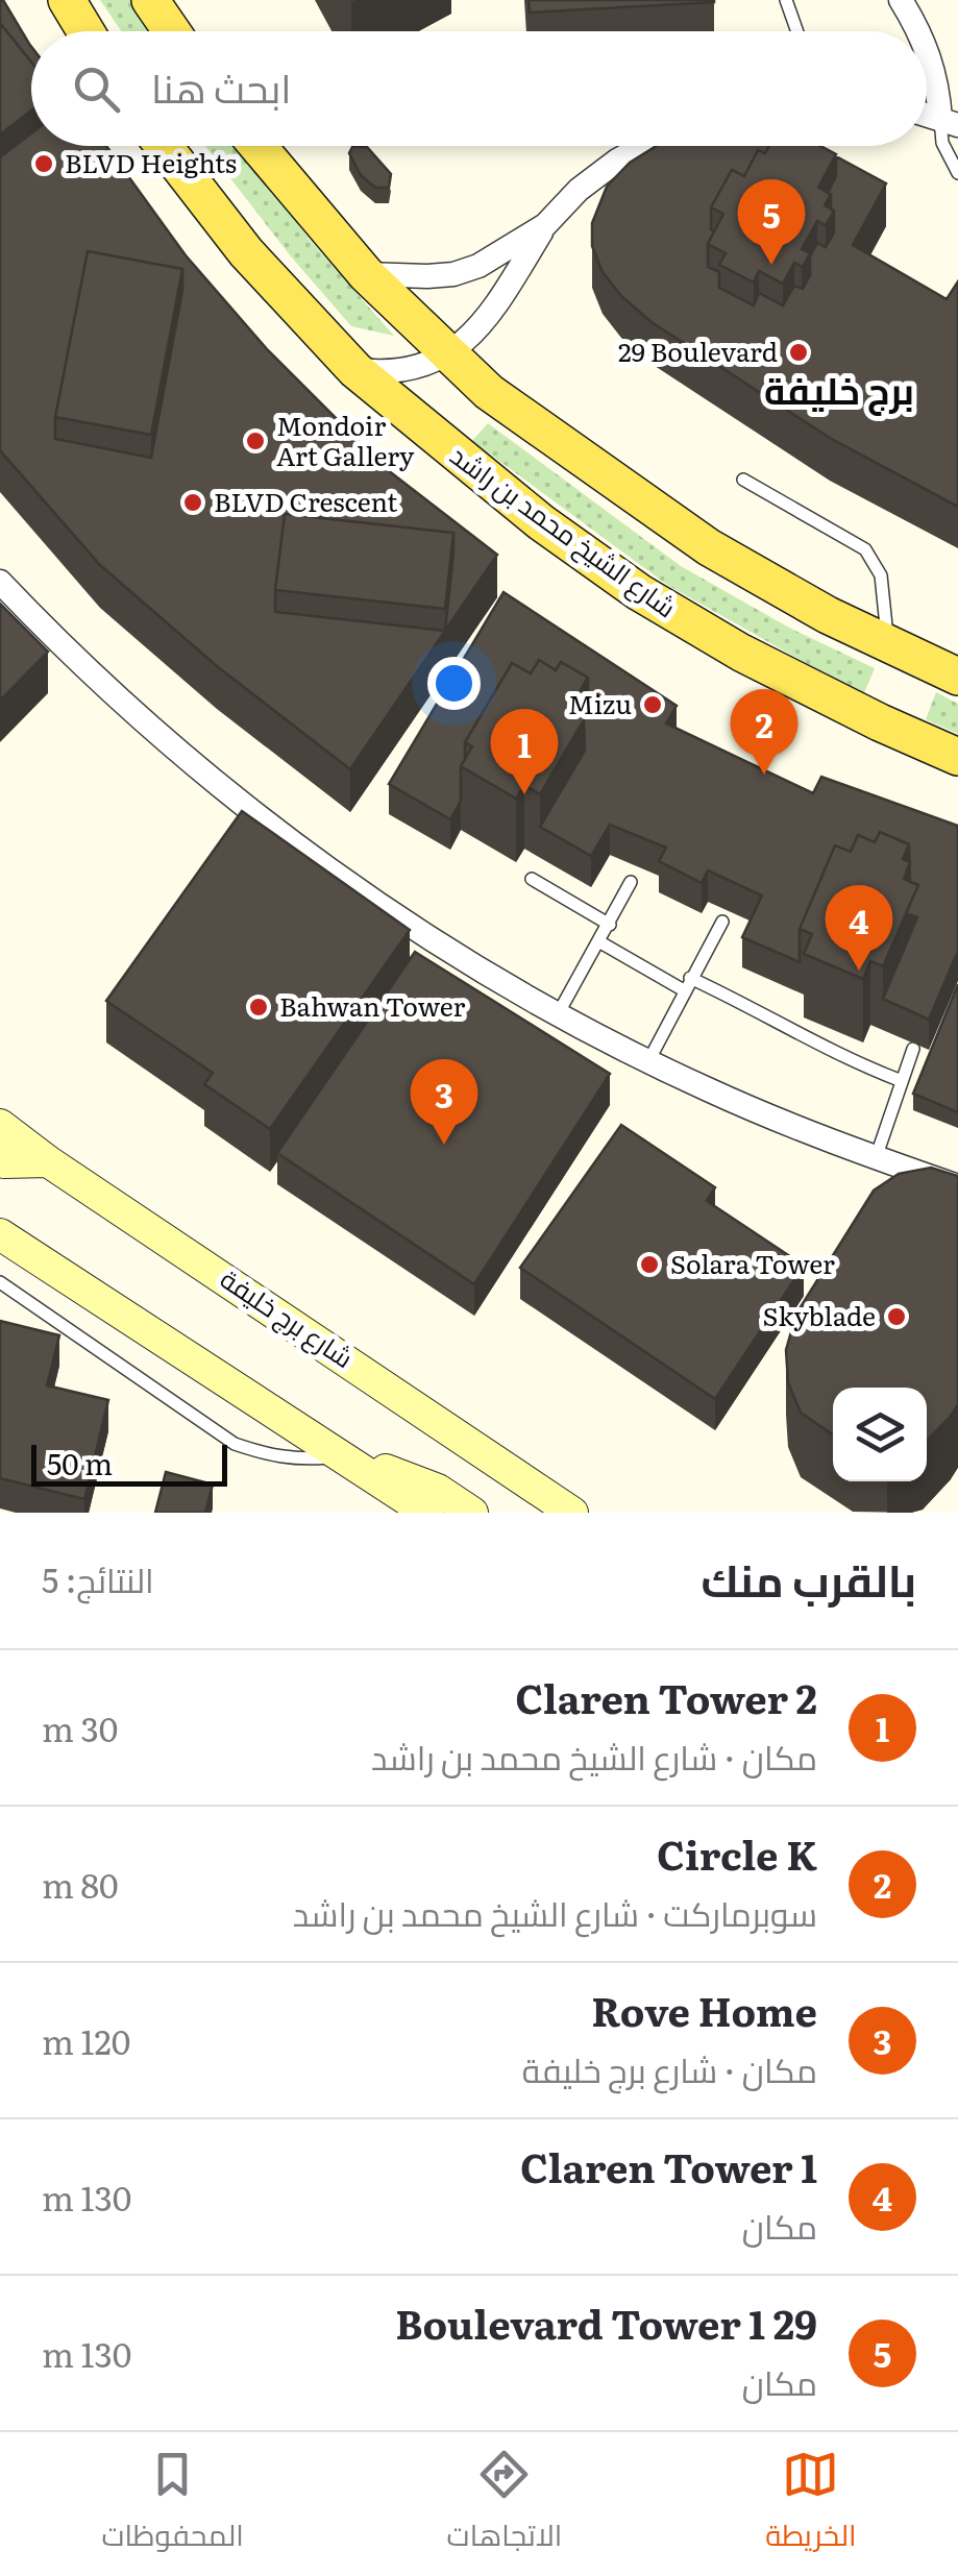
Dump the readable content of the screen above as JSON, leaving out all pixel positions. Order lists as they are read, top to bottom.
{
  "streets": {
    "main road": ["شارع الشيخ محمد بن راشد"],
    "street": ["شارع برج خليفة"]
  },
  "districts": ["برج خليفة"],
  "places": [
    "BLVD Heights",
    "29 Boulevard",
    "Mondoir Art Gallery",
    "BLVD Crescent",
    "Mizu",
    "Bahwan Tower",
    "Solara Tower",
    "Skyblade"
  ],
  "scale_bar": "50 m",
  "page": {
    "search": "ابحث هنا",
    "pins": [
      "5",
      "2",
      "1",
      "4",
      "3"
    ],
    "scale": "50 m",
    "heading": ["بالقرب منك", "النتائج: 5"],
    "list": [
      {
        "mark": "1",
        "name": "Claren Tower 2",
        "note": "مكان · شارع الشيخ محمد بن راشد",
        "value": "30 m"
      },
      {
        "mark": "2",
        "name": "Circle K",
        "note": "سوبرماركت · شارع الشيخ محمد بن راشد",
        "value": "80 m"
      },
      {
        "mark": "3",
        "name": "Rove Home",
        "note": "مكان · شارع برج خليفة",
        "value": "120 m"
      },
      {
        "mark": "4",
        "name": "Claren Tower 1",
        "note": "مكان",
        "value": "130 m"
      },
      {
        "mark": "5",
        "name": "29 Boulevard Tower 1",
        "note": "مكان",
        "value": "130 m"
      }
    ],
    "nav": ["الخريطة", "الاتجاهات", "المحفوظات"]
  }
}
